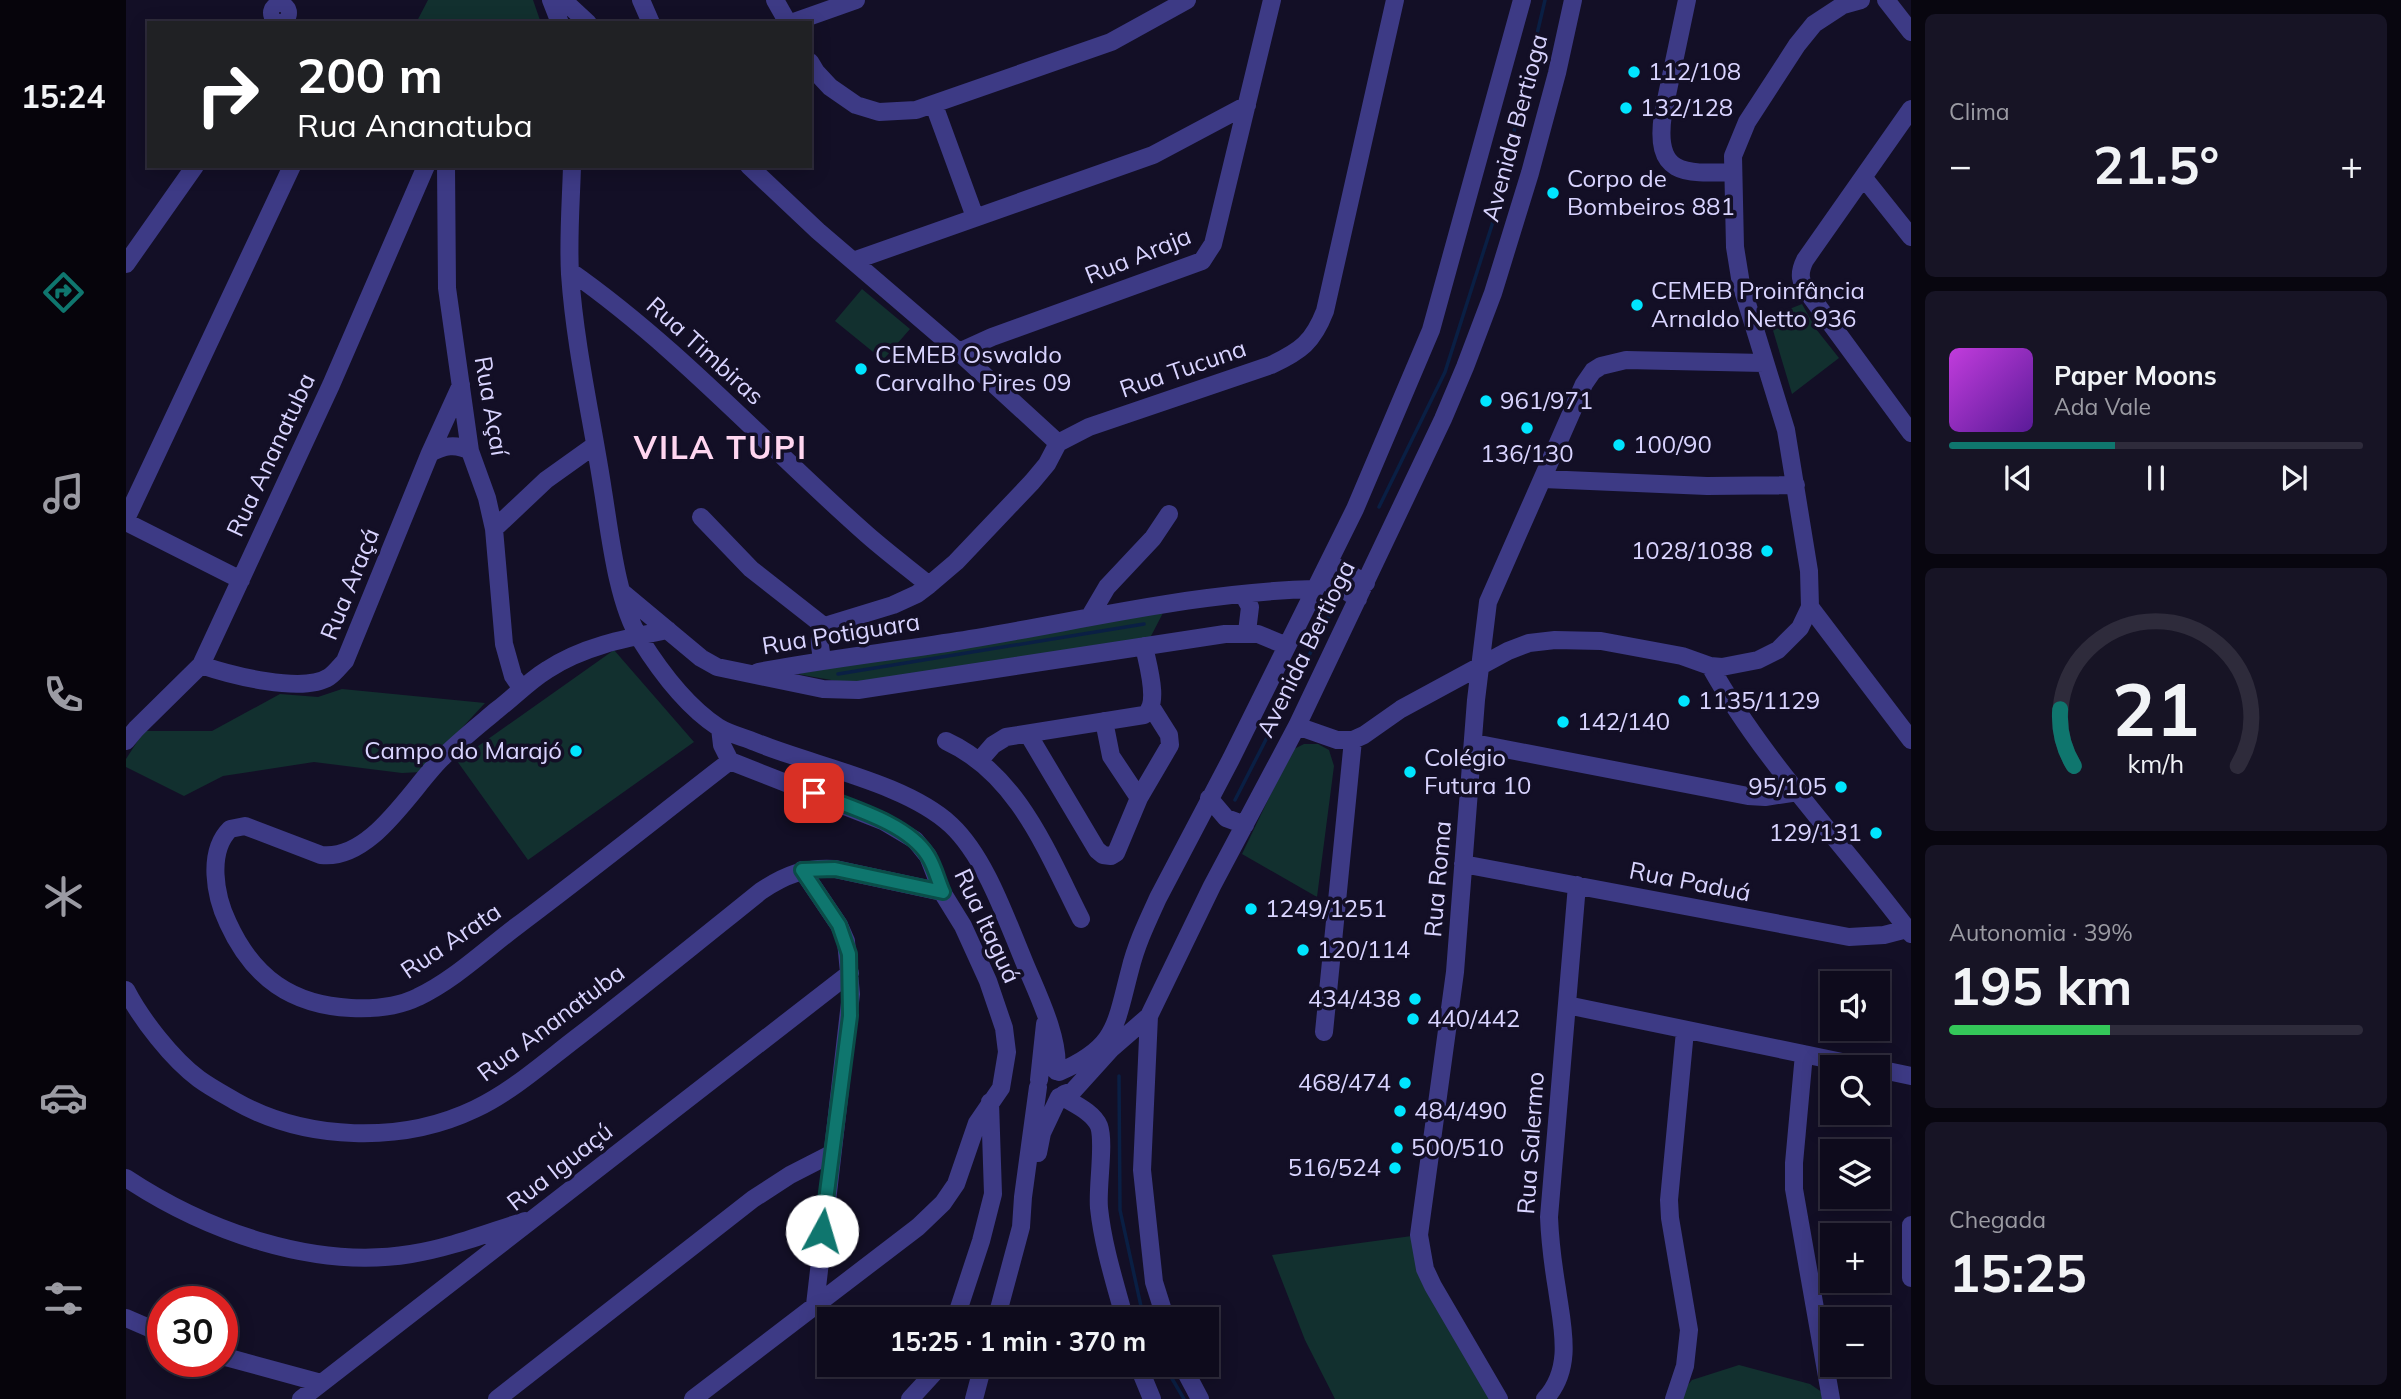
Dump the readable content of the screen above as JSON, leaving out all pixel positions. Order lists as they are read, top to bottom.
{
  "streets": {
    "street": [
      "Avenida Bertioga",
      "Rua Araja",
      "Rua Timbiras",
      "Rua Tucuna",
      "Rua Açaí",
      "Rua Ananatuba",
      "Rua Araçá",
      "Rua Potiguara",
      "Rua Roma",
      "Rua Paduá",
      "Rua Itaguá",
      "Rua Arata",
      "Rua Salermo",
      "Rua Iguaçú"
    ]
  },
  "crossings": [
    ["Avenida Bertioga", "Rua Potiguara"],
    ["Rua Açaí", "Rua Araçá"],
    ["Rua Açaí", "Rua Arata"],
    ["Rua Ananatuba", "Rua Araçá"],
    ["Rua Ananatuba", "Rua Itaguá"],
    ["Rua Roma", "Rua Paduá"],
    ["Rua Paduá", "Rua Salermo"],
    ["Rua Itaguá", "Rua Arata"]
  ],
  "districts": ["VILA TUPI"],
  "places": [
    "112/108",
    "132/128",
    "Corpo de Bombeiros 881",
    "CEMEB Proinfância Arnaldo Netto 936",
    "CEMEB Oswaldo Carvalho Pires 09",
    "961/971",
    "136/130",
    "100/90",
    "1028/1038",
    "1135/1129",
    "142/140",
    "Campo do Marajó",
    "Colégio Futura 10",
    "95/105",
    "129/131",
    "1249/1251",
    "120/114",
    "434/438",
    "440/442",
    "468/474",
    "484/490",
    "500/510",
    "516/524"
  ],
  "page": {
    "tabs": "15:24",
    "tile": [
      "Clima",
      ["Autonomia · 39%", "195 km"],
      ["Chegada", "15:25"]
    ],
    "turn": ["200 m", "Rua Ananatuba"],
    "heat": ["−", "21.5°", "+"],
    "song": ["Paper Moons", "Ada Vale"],
    "map_buttons": ["+", "−"],
    "limit": "30",
    "trip": "15:25 · 1 min · 370 m",
    "gauge": ["21", "km/h"]
  }
}
